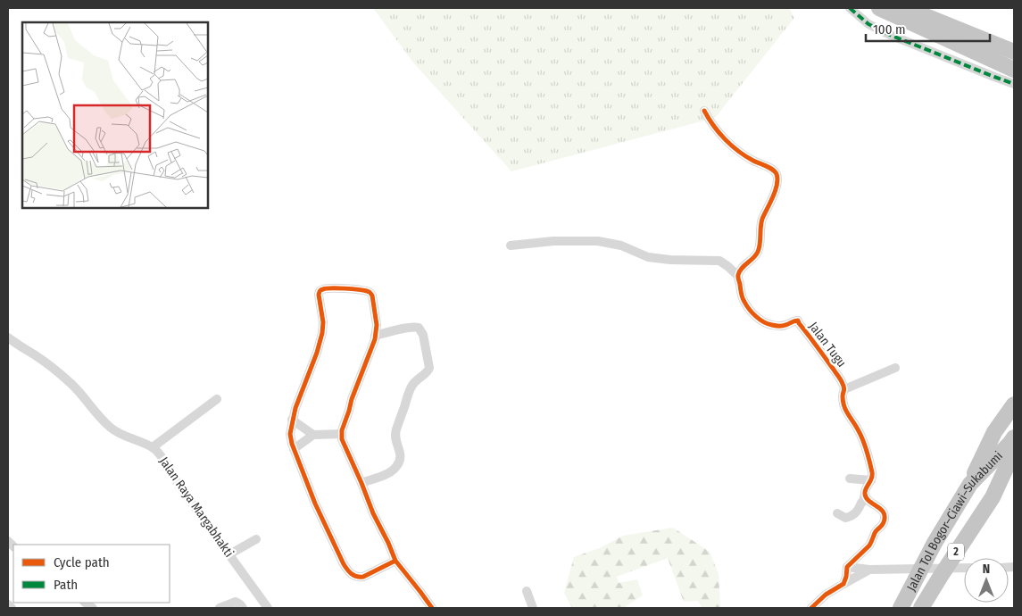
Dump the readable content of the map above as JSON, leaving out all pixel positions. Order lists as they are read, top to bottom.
{
  "streets": {
    "highway": ["Jalan Tol Bogor–Ciawi–Sukabumi", "2"],
    "street": ["Jalan Tugu", "Jalan Raya Margabhakti"]
  },
  "legend": ["Cycle path", "Path"],
  "scale_bar": "100 m",
  "north": "top"
}
